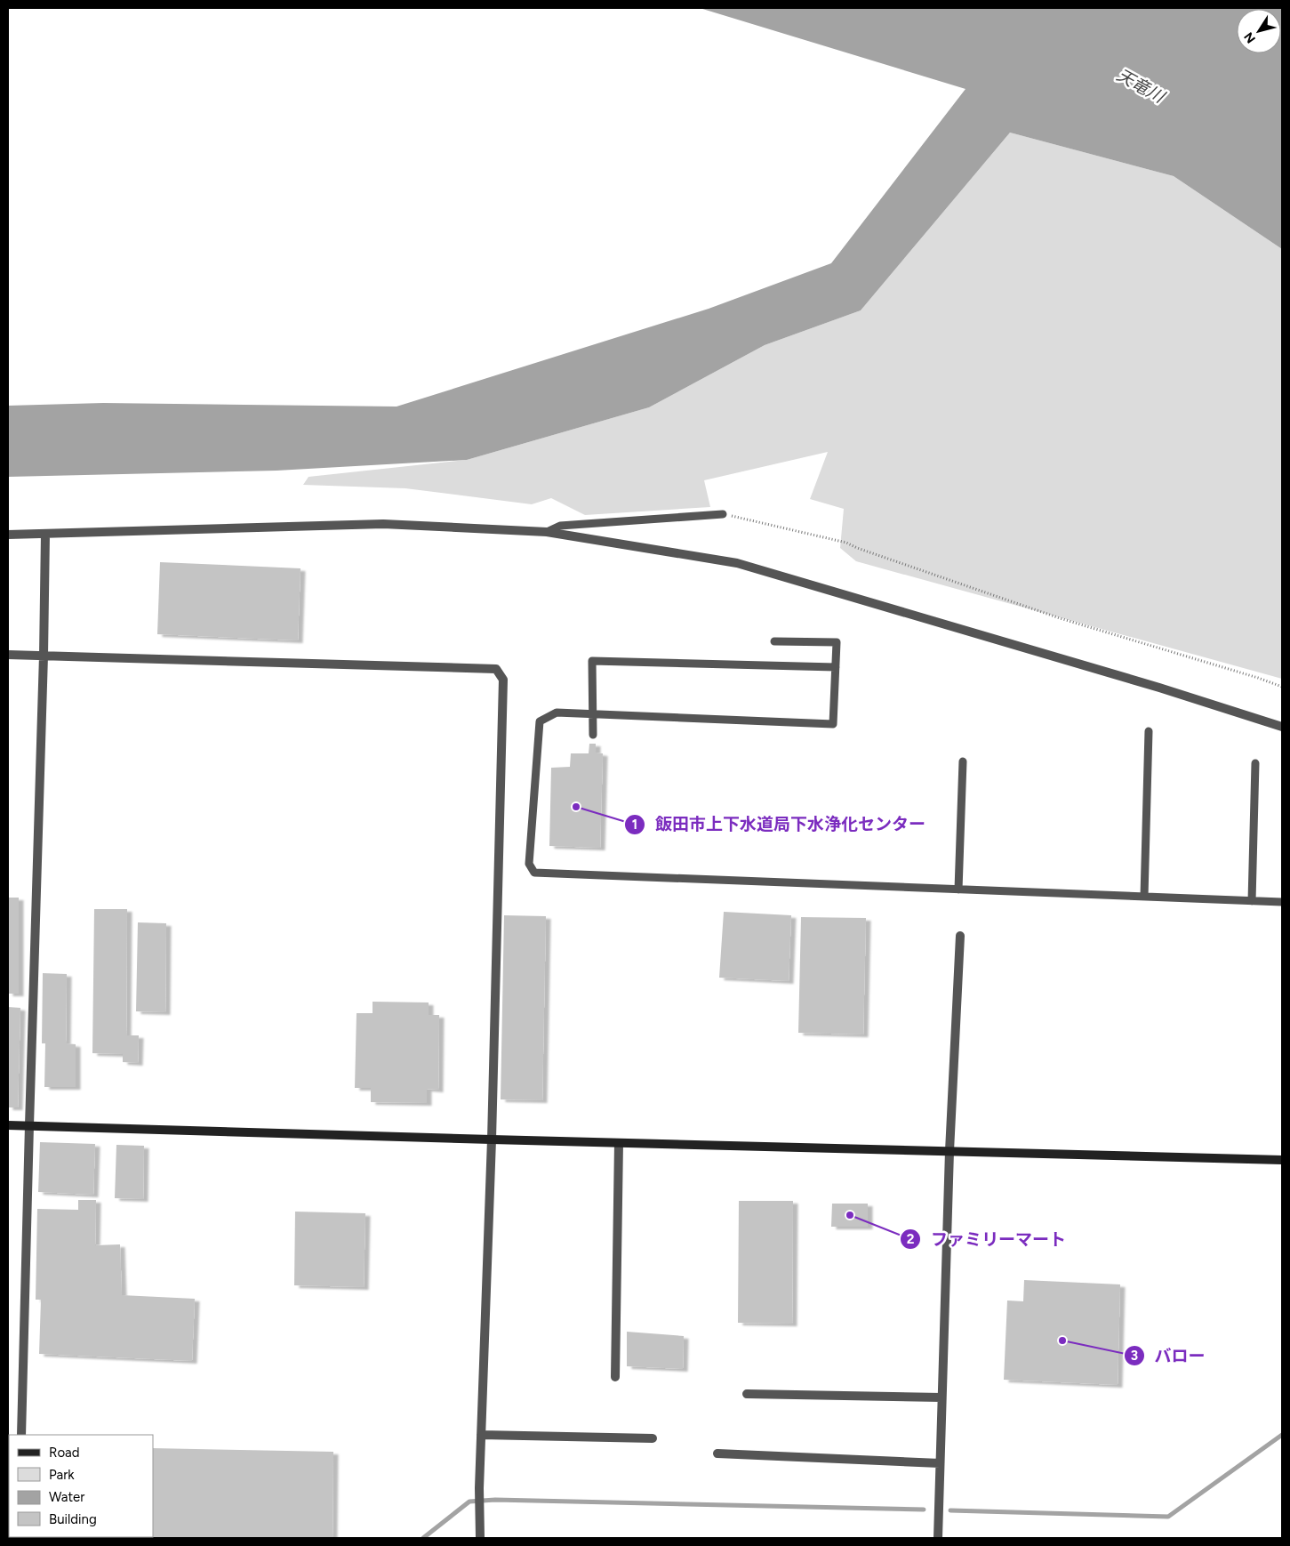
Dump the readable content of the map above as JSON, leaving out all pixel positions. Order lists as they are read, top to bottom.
{
  "water": ["天竜川"],
  "places": ["飯田市上下水道局下水浄化センター", "ファミリーマート", "バロー"],
  "legend": [
    "Road",
    "Park",
    "Water",
    "Building"
  ],
  "north": "bottom left"
}
